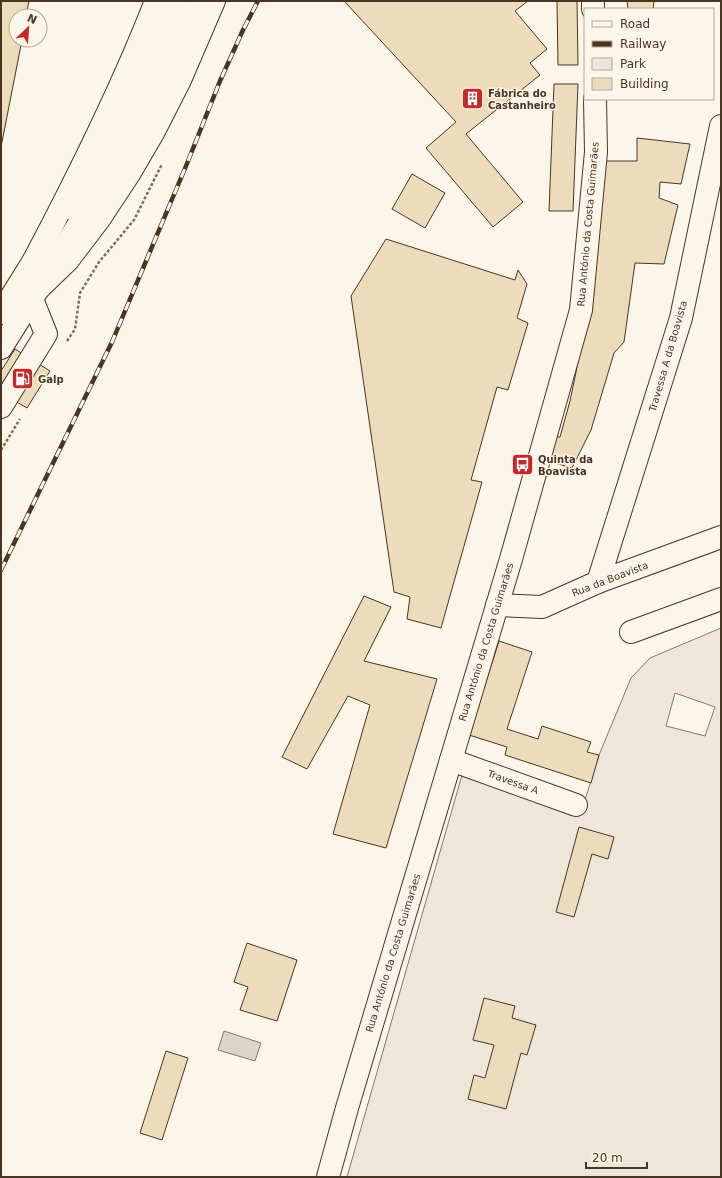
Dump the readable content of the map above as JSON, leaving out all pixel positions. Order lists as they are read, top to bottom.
{
  "streets": {
    "main road": [
      "Rua António da Costa Guimarães",
      "Travessa A da Boavista",
      "Rua da Boavista",
      "Travessa A"
    ]
  },
  "crossings": [
    ["Rua António da Costa Guimarães", "Rua da Boavista"],
    ["Rua António da Costa Guimarães", "Travessa A"],
    ["Travessa A da Boavista", "Rua da Boavista"]
  ],
  "places": {
    "building": ["Fábrica do Castanheiro"],
    "fuel station": ["Galp"],
    "bus stop": ["Quinta da Boavista"]
  },
  "legend": [
    "Road",
    "Railway",
    "Park",
    "Building"
  ],
  "scale_bar": "20 m",
  "north": "top right"
}
